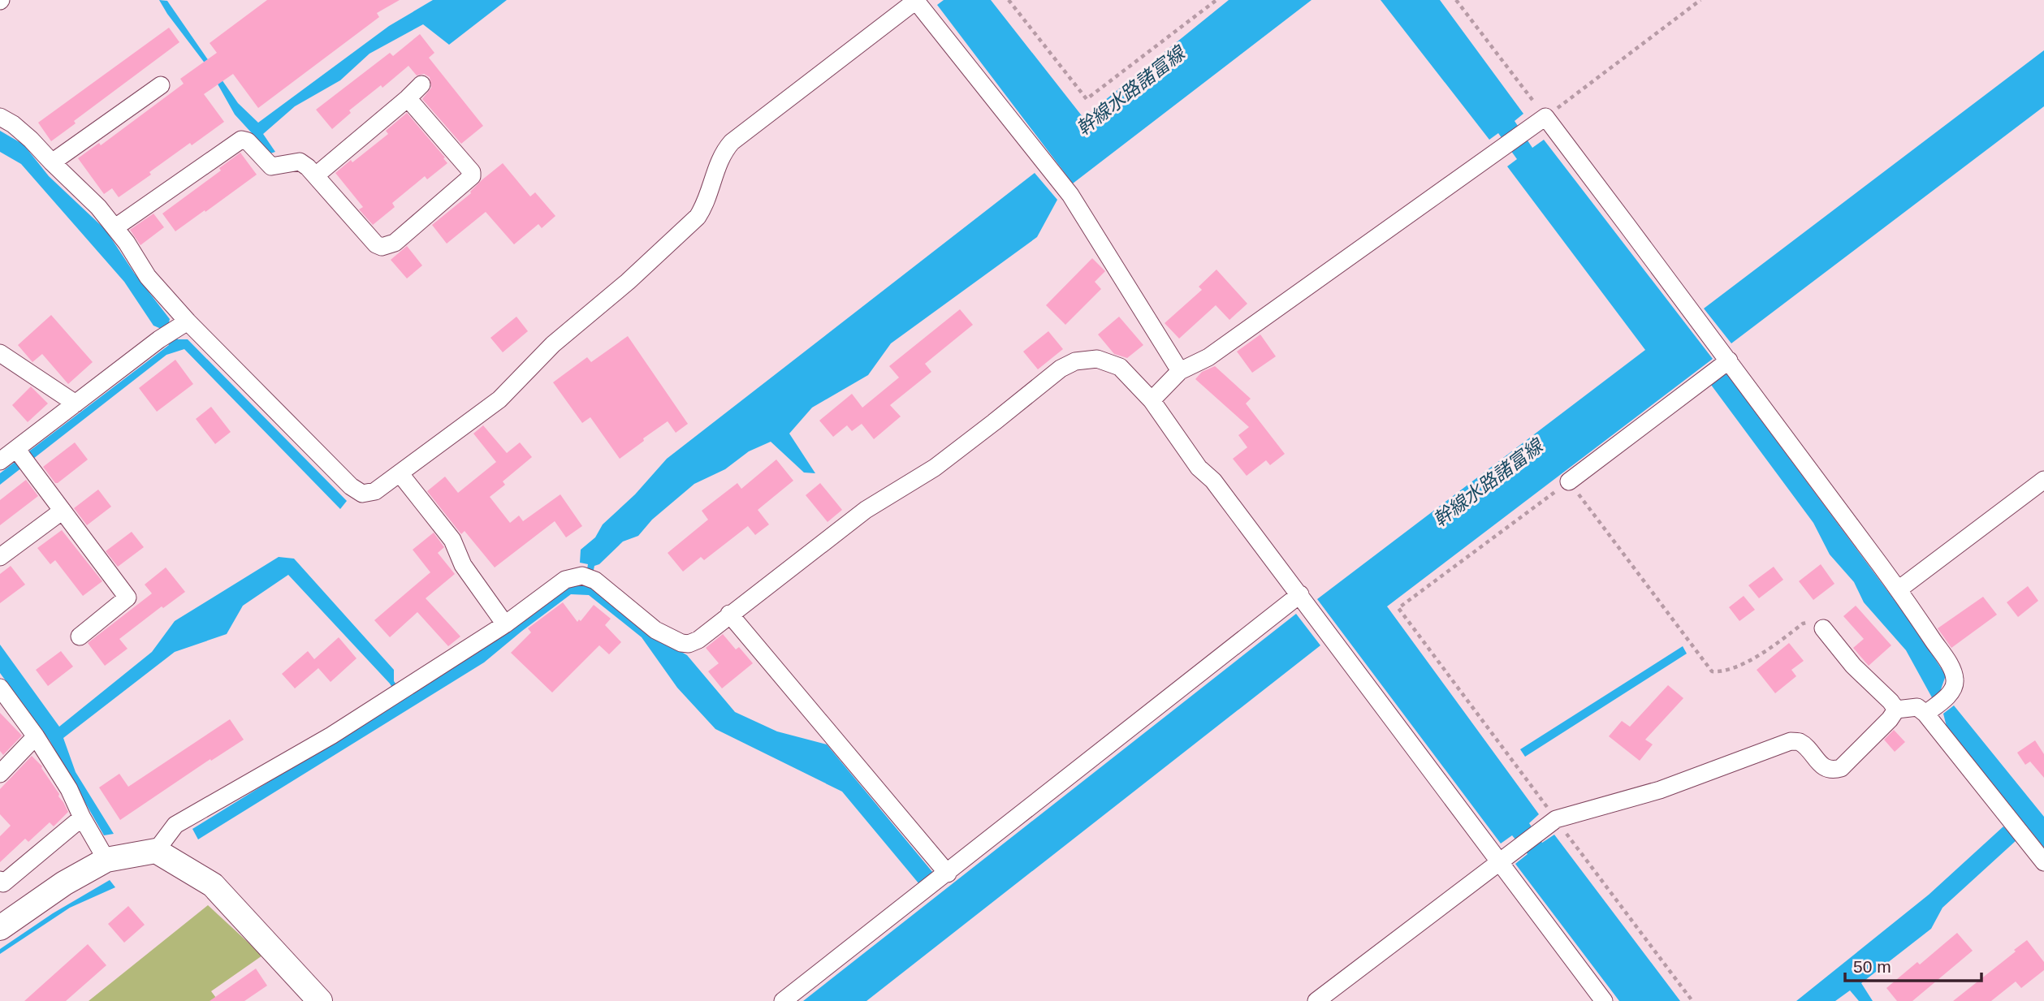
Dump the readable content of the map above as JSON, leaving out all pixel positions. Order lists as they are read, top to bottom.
{
  "water": ["幹線水路諸富線"],
  "scale_bar": "50 m"
}
